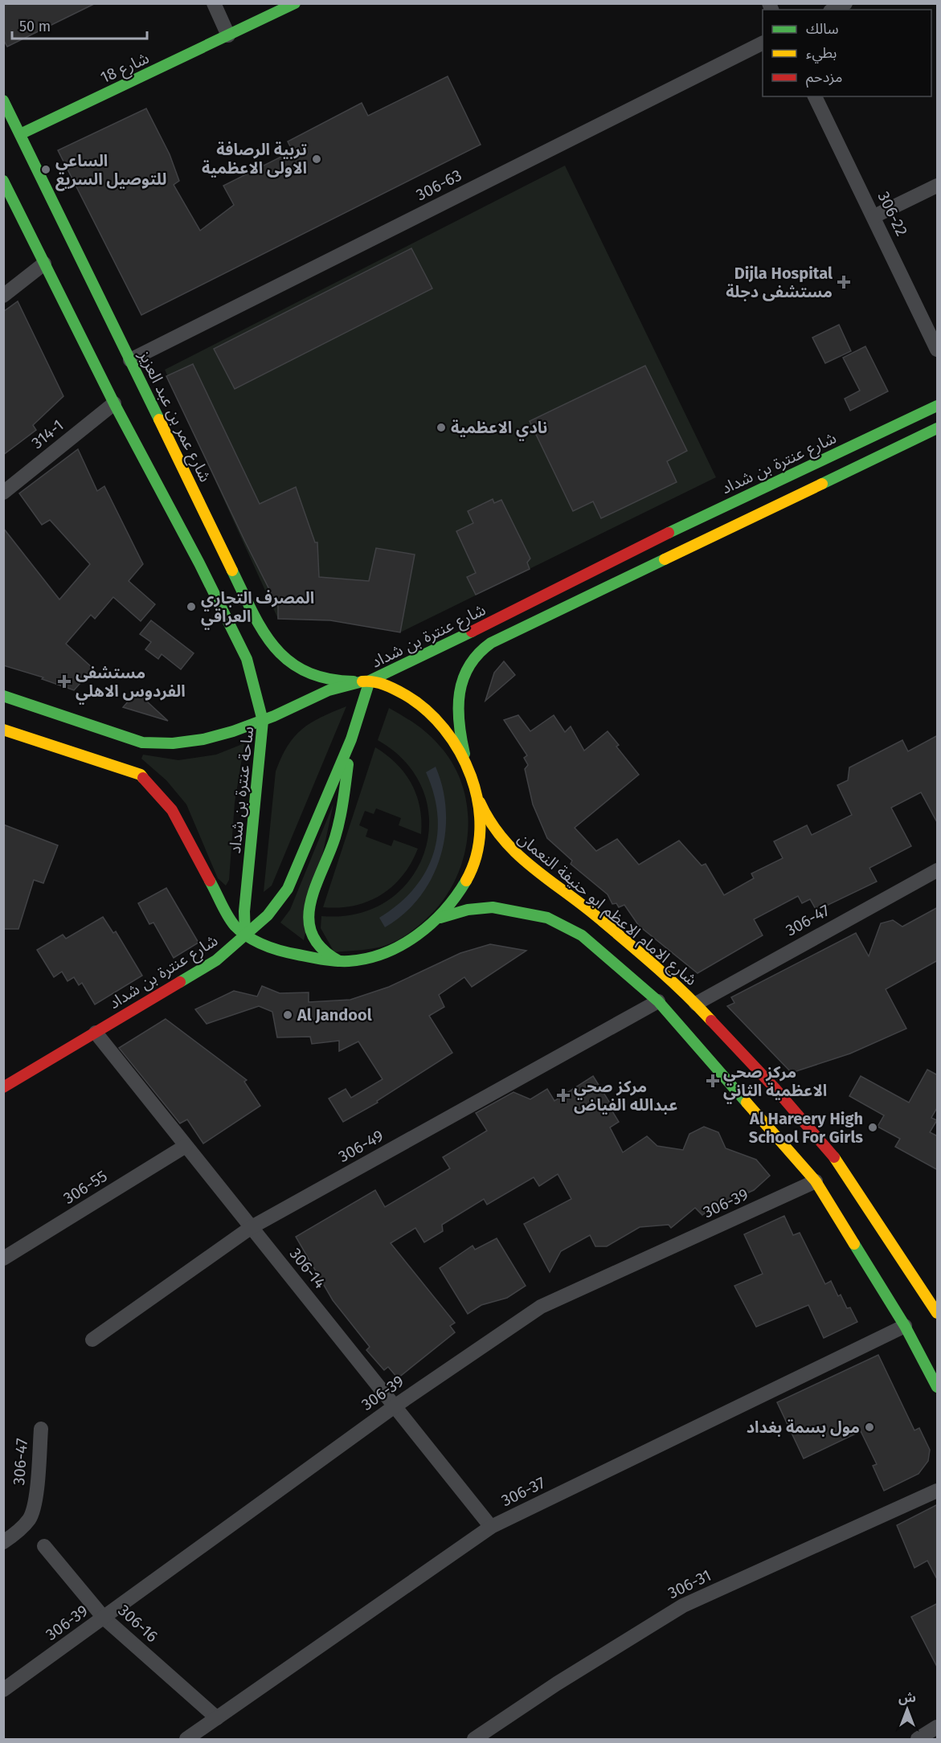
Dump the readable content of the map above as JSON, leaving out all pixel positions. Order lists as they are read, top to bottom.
{
  "streets": {
    "main road": [
      "شارع 18",
      "شارع عمر بن عبد العزيز",
      "شارع عنترة بن شداد",
      "ساحة عنترة بن شداد",
      "شارع الامام الاعظم ابو حنيفة النعمان"
    ],
    "street": [
      "306-63",
      "306-22",
      "314-1",
      "306-47",
      "306-49",
      "306-55",
      "306-39",
      "306-14",
      "306-37",
      "306-31",
      "306-16"
    ]
  },
  "crossings": [
    ["شارع 18", "شارع عمر بن عبد العزيز"],
    ["306-63", "شارع عمر بن عبد العزيز"],
    ["شارع عمر بن عبد العزيز", "شارع عنترة بن شداد"],
    ["شارع عمر بن عبد العزيز", "ساحة عنترة بن شداد"],
    ["شارع عنترة بن شداد", "ساحة عنترة بن شداد"],
    ["شارع عنترة بن شداد", "306-14"],
    ["شارع الامام الاعظم ابو حنيفة النعمان", "306-47"],
    ["306-49", "306-14"],
    ["306-55", "306-14"],
    ["306-39", "306-14"],
    ["306-39", "306-16"],
    ["306-14", "306-37"],
    ["306-37", "306-16"]
  ],
  "places": {
    "other": [
      "تربية الرصافة الاولى الاعظمية",
      "الساعي للتوصيل السريع",
      "نادي الاعظمية",
      "المصرف التجاري العراقي",
      "Al Jandool",
      "Al Hareery High School For Girls",
      "مول بسمة بغداد"
    ],
    "health": [
      "Dijla Hospital مستشفى دجلة",
      "مستشفى الفردوس الاهلي",
      "مركز صحي الاعظمية الثاني",
      "مركز صحي عبدالله الفياض"
    ]
  },
  "legend": ["سالك", "بطيء", "مزدحم"],
  "scale_bar": "50 m",
  "north": "top"
}
